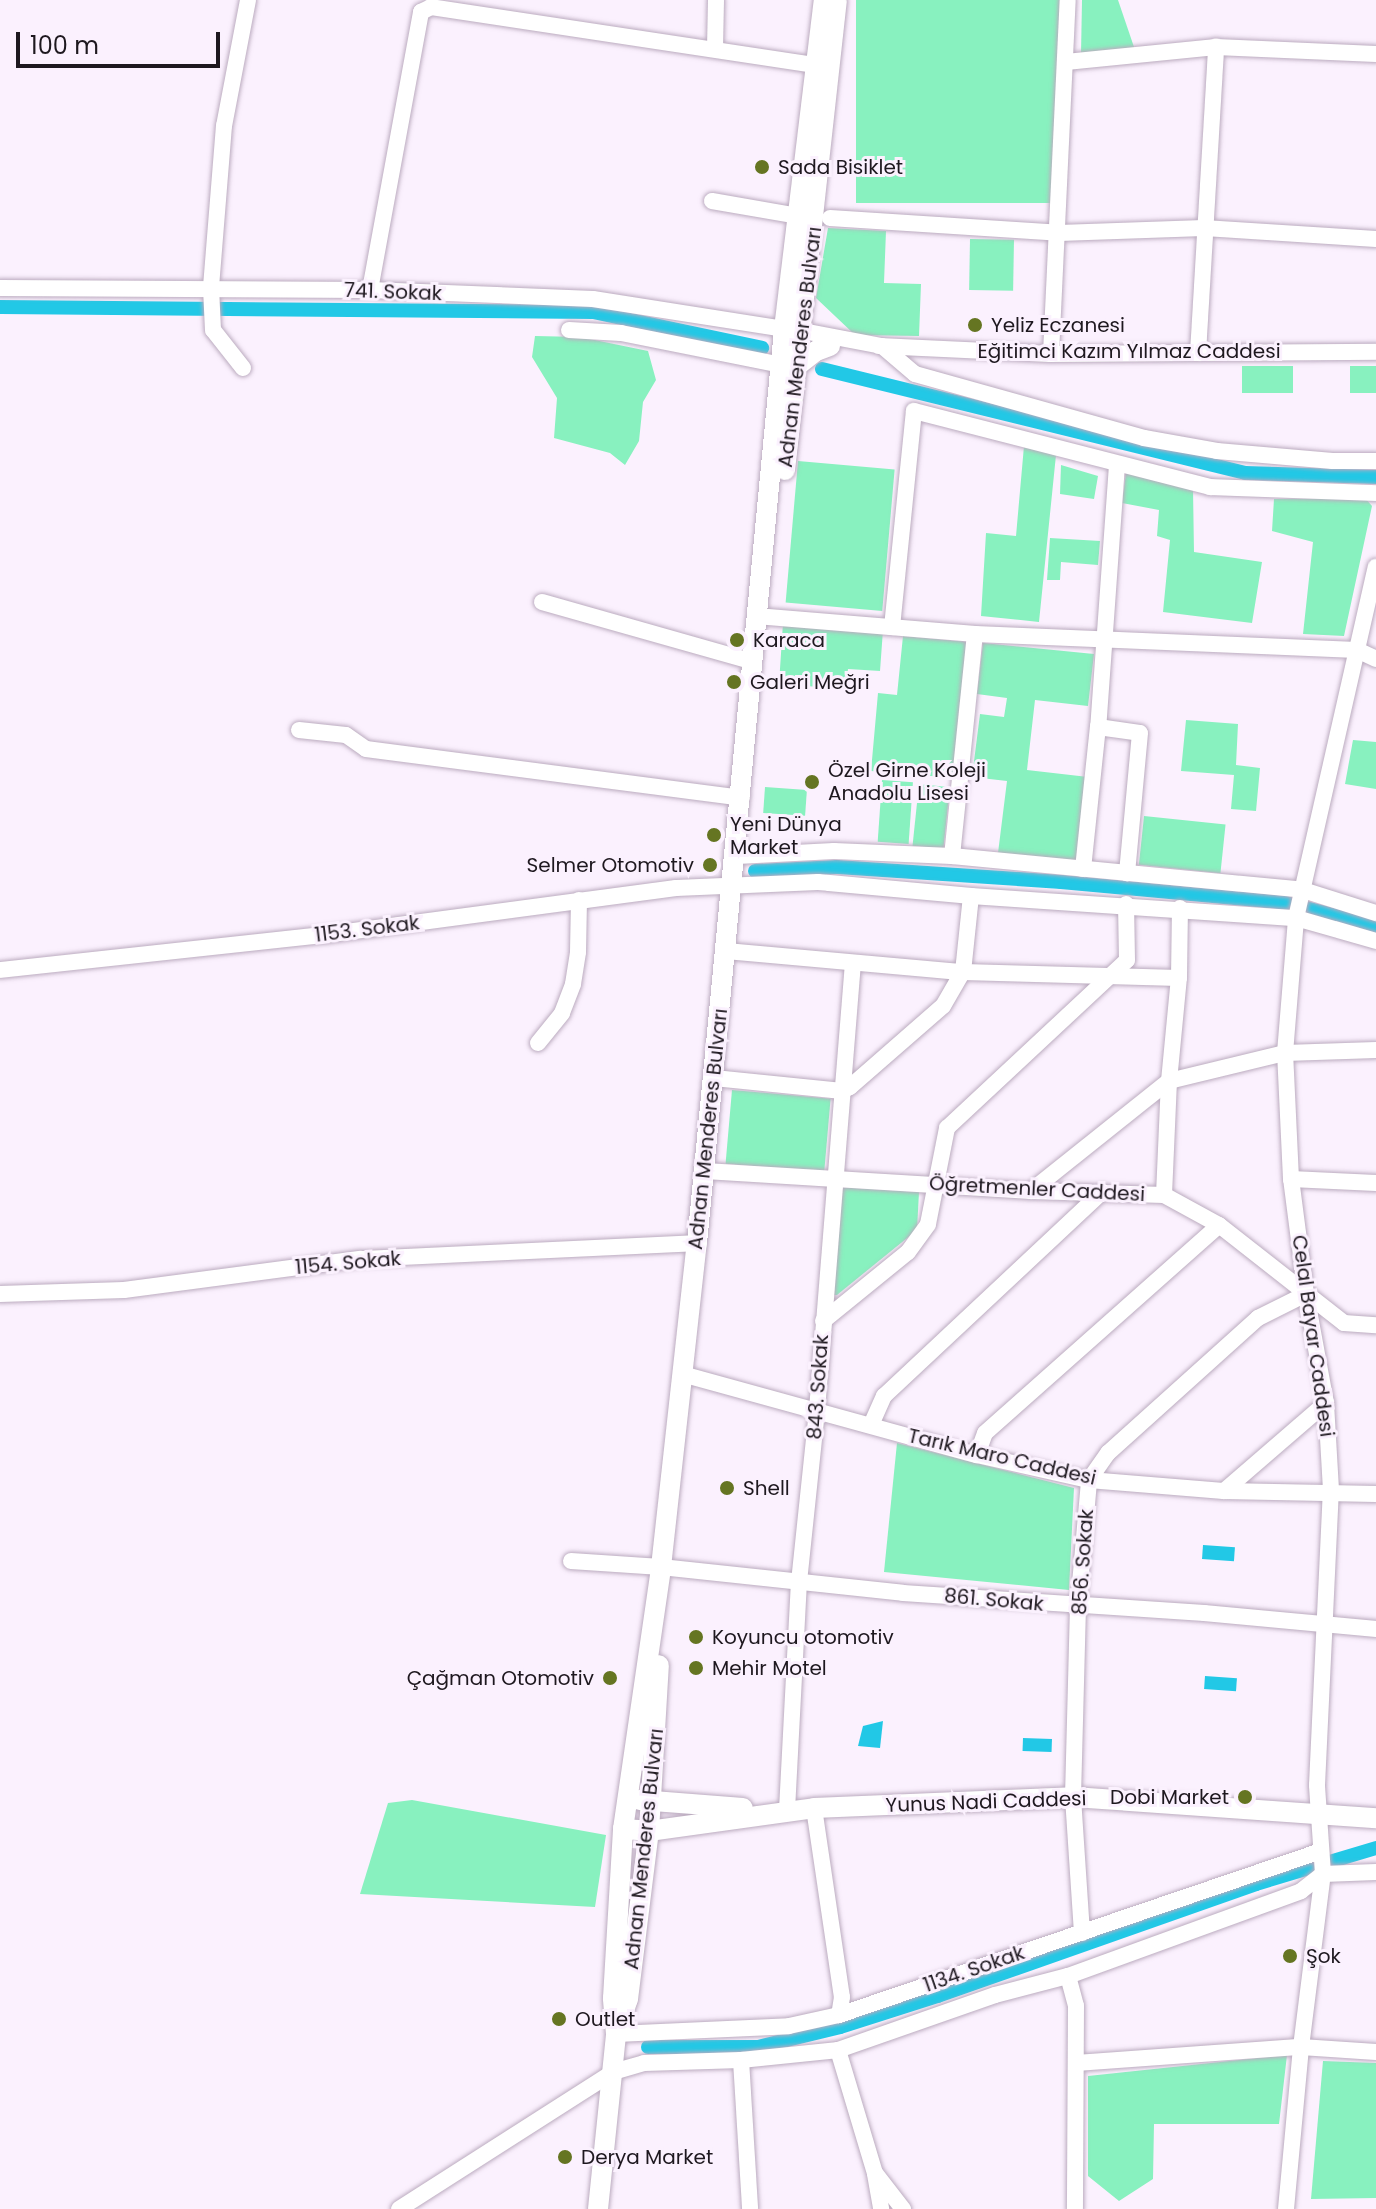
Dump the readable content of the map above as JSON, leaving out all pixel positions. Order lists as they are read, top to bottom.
{
  "streets": {
    "main road": ["Adnan Menderes Bulvarı", "Yunus Nadi Caddesi"],
    "street": [
      "741. Sokak",
      "Eğitimci Kazım Yılmaz Caddesi",
      "1153. Sokak",
      "Öğretmenler Caddesi",
      "1154. Sokak",
      "Celal Bayar Caddesi",
      "843. Sokak",
      "Tarık Maro Caddesi",
      "856. Sokak",
      "861. Sokak",
      "1134. Sokak"
    ]
  },
  "crossings": [
    ["741. Sokak", "Adnan Menderes Bulvarı"],
    ["741. Sokak", "Eğitimci Kazım Yılmaz Caddesi"],
    ["Adnan Menderes Bulvarı", "Eğitimci Kazım Yılmaz Caddesi"],
    ["Adnan Menderes Bulvarı", "1153. Sokak"],
    ["Adnan Menderes Bulvarı", "Öğretmenler Caddesi"],
    ["Adnan Menderes Bulvarı", "1154. Sokak"],
    ["Adnan Menderes Bulvarı", "Tarık Maro Caddesi"],
    ["Adnan Menderes Bulvarı", "861. Sokak"],
    ["Adnan Menderes Bulvarı", "Yunus Nadi Caddesi"],
    ["Adnan Menderes Bulvarı", "1134. Sokak"],
    ["1153. Sokak", "Celal Bayar Caddesi"],
    ["Öğretmenler Caddesi", "Celal Bayar Caddesi"],
    ["Öğretmenler Caddesi", "843. Sokak"],
    ["Öğretmenler Caddesi", "856. Sokak"],
    ["Celal Bayar Caddesi", "Tarık Maro Caddesi"],
    ["Celal Bayar Caddesi", "856. Sokak"],
    ["Celal Bayar Caddesi", "861. Sokak"],
    ["Celal Bayar Caddesi", "Yunus Nadi Caddesi"],
    ["Celal Bayar Caddesi", "1134. Sokak"],
    ["843. Sokak", "Tarık Maro Caddesi"],
    ["843. Sokak", "861. Sokak"],
    ["843. Sokak", "Yunus Nadi Caddesi"],
    ["Tarık Maro Caddesi", "856. Sokak"],
    ["856. Sokak", "861. Sokak"],
    ["856. Sokak", "Yunus Nadi Caddesi"],
    ["856. Sokak", "1134. Sokak"]
  ],
  "places": [
    "Sada Bisiklet",
    "Yeliz Eczanesi",
    "Karaca",
    "Galeri Meğri",
    "Özel Girne Koleji Anadolu Lisesi",
    "Yeni Dünya Market",
    "Selmer Otomotiv",
    "Shell",
    "Koyuncu otomotiv",
    "Mehir Motel",
    "Çağman Otomotiv",
    "Dobi Market",
    "Şok",
    "Outlet",
    "Derya Market"
  ],
  "scale_bar": "100 m"
}
